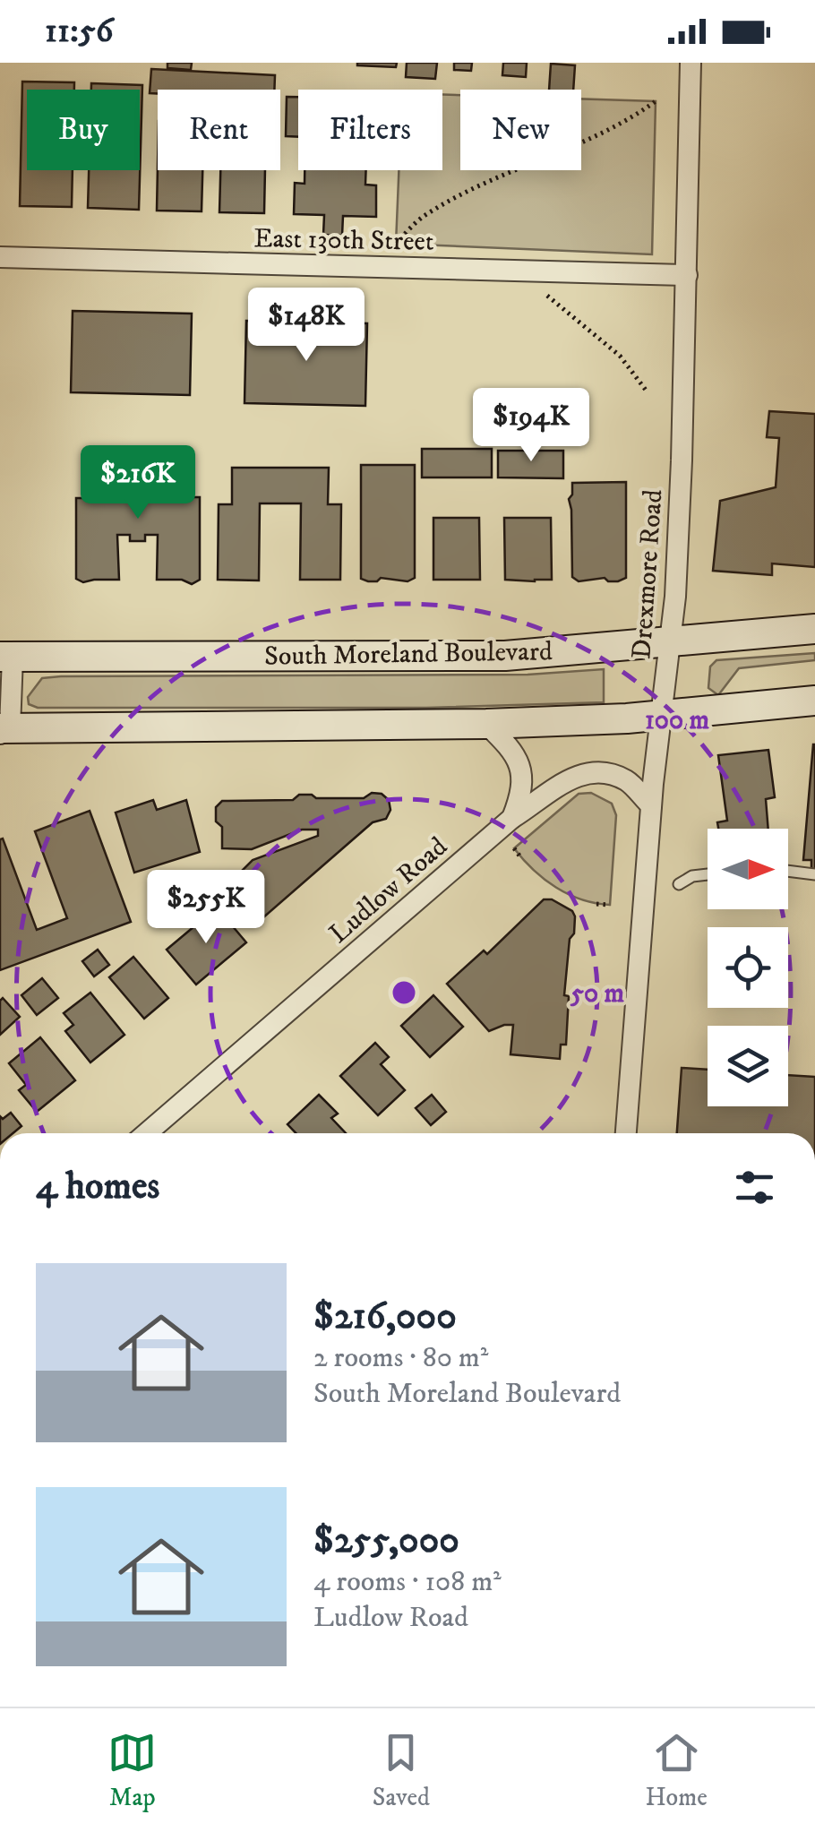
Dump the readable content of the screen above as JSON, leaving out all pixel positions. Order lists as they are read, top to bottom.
{
  "streets": {
    "street": [
      "East 130th Street",
      "Drexmore Road",
      "South Moreland Boulevard",
      "Ludlow Road"
    ]
  },
  "crossings": [
    ["East 130th Street", "Drexmore Road"],
    ["Drexmore Road", "South Moreland Boulevard"],
    ["Drexmore Road", "Ludlow Road"]
  ],
  "north": "right",
  "page": {
    "status": "11:56",
    "chip": [
      "Buy",
      "Rent",
      "Filters",
      "New"
    ],
    "price": [
      "$148K",
      "$194K",
      "$216K",
      "$255K"
    ],
    "heading": "4 homes",
    "list": [
      {
        "name": "$216,000",
        "note": "2 rooms · 80 m² · South Moreland Boulevard"
      },
      {
        "name": "$255,000",
        "note": "4 rooms · 108 m² · Ludlow Road"
      }
    ],
    "tabs": ["Map", "Saved", "Home"]
  },
  "rings": ["100 m", "50 m"]
}
